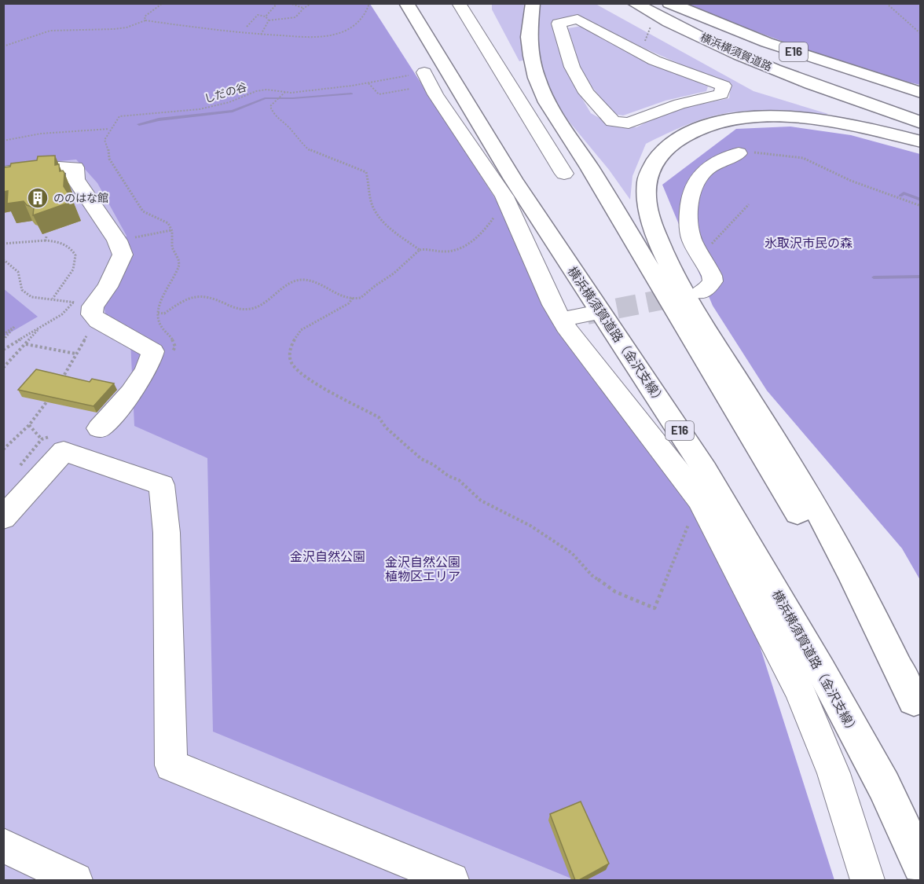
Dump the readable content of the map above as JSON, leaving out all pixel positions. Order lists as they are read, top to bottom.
{
  "streets": {
    "highway": ["横浜横須賀道路", "E16", "横浜横須賀道路（金沢支線）"],
    "path": ["しだの谷"]
  },
  "crossings": [
    ["横浜横須賀道路", "E16"]
  ],
  "parks": ["氷取沢市民の森", "金沢自然公園", "金沢自然公園 植物区エリア"],
  "places": {
    "building": ["ののはな館"]
  }
}
